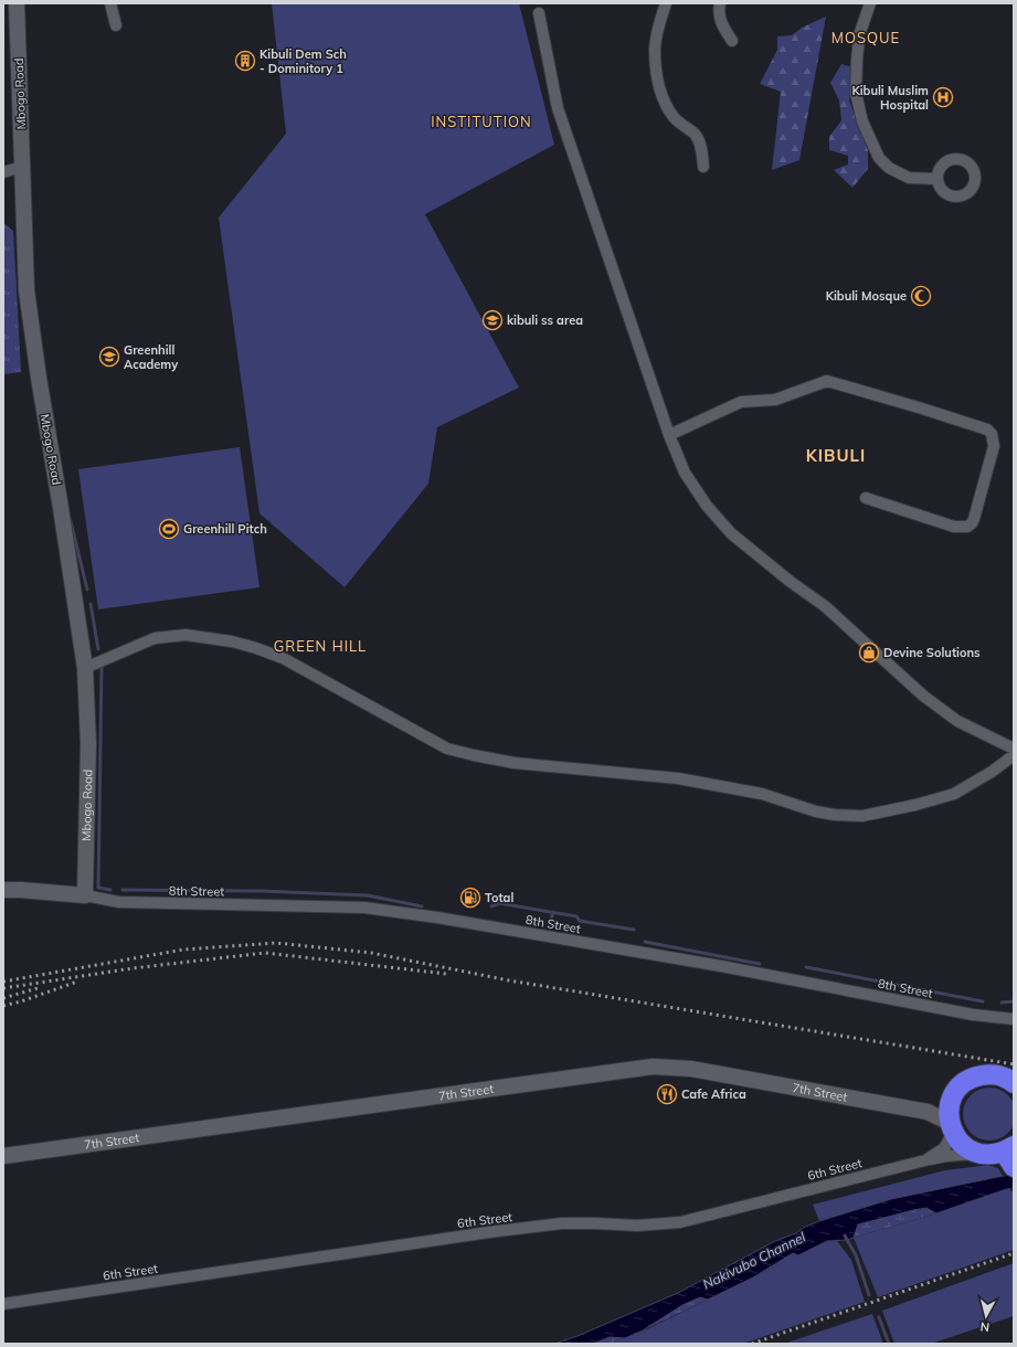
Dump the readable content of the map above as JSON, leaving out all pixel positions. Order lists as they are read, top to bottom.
{
  "streets": {
    "street": [
      "Mbogo Road",
      "8th Street",
      "7th Street",
      "6th Street"
    ]
  },
  "crossings": [
    ["Mbogo Road", "8th Street"],
    ["7th Street", "6th Street"]
  ],
  "districts": [
    "MOSQUE",
    "INSTITUTION",
    "KIBULI",
    "GREEN HILL"
  ],
  "water": ["Nakivubo Channel"],
  "places": {
    "building": ["Kibuli Dem Sch - Dominitory 1"],
    "hospital": ["Kibuli Muslim Hospital"],
    "mosque": ["Kibuli Mosque"],
    "school or university": ["kibuli ss area", "Greenhill Academy"],
    "sports": ["Greenhill Pitch"],
    "shop": ["Devine Solutions"],
    "fuel station": ["Total"],
    "restaurant": ["Cafe Africa"]
  },
  "north": "bottom"
}
